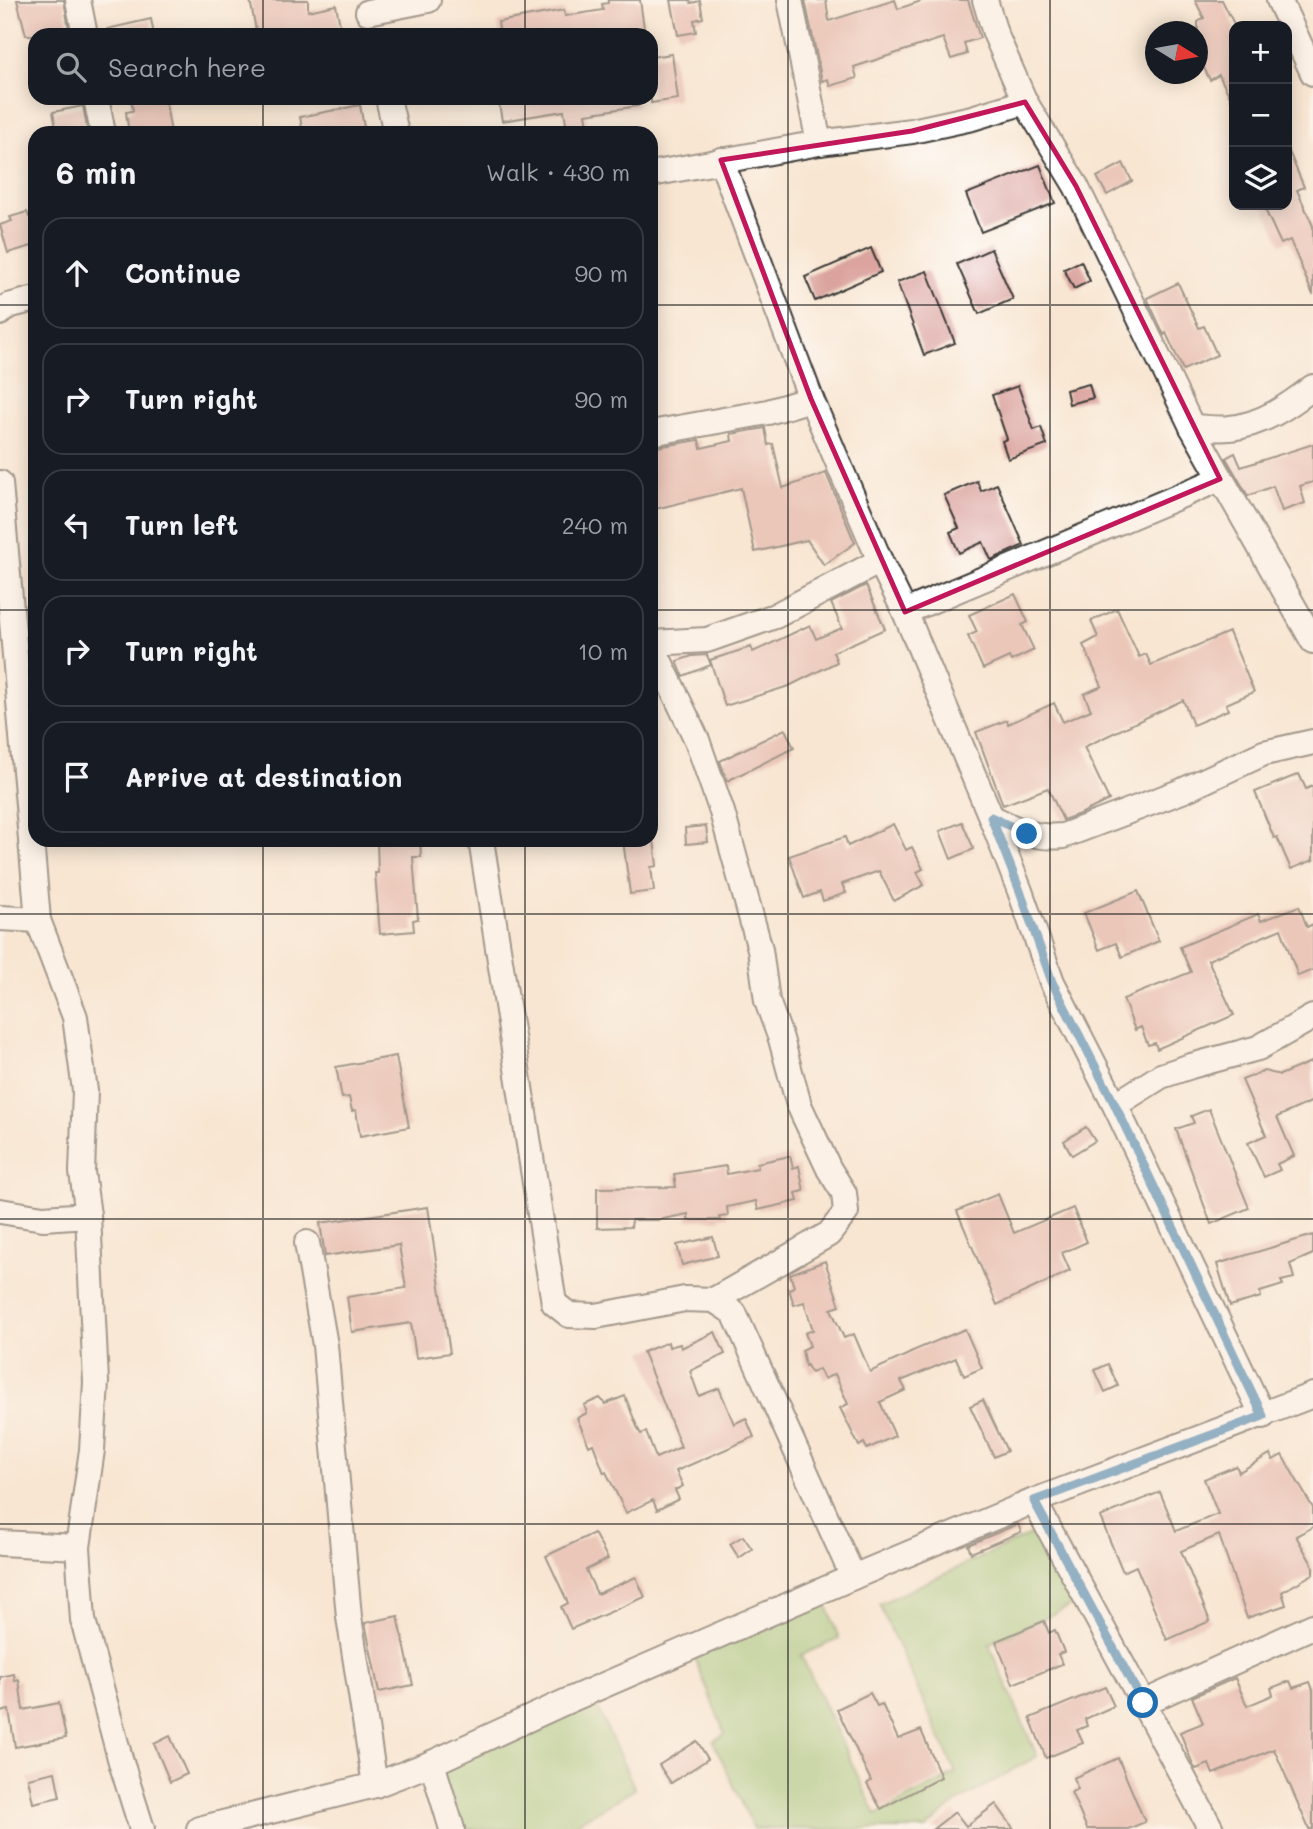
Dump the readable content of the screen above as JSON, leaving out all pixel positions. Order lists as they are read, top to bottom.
{
  "north": "right",
  "page": {
    "map_buttons": ["+", "−"],
    "search": "Search here",
    "heading": ["6 min", "Walk · 430 m"],
    "list": [
      ["Continue", "90 m"],
      ["Turn right", "90 m"],
      ["Turn left", "240 m"],
      ["Turn right", "10 m"],
      "Arrive at destination"
    ]
  }
}
